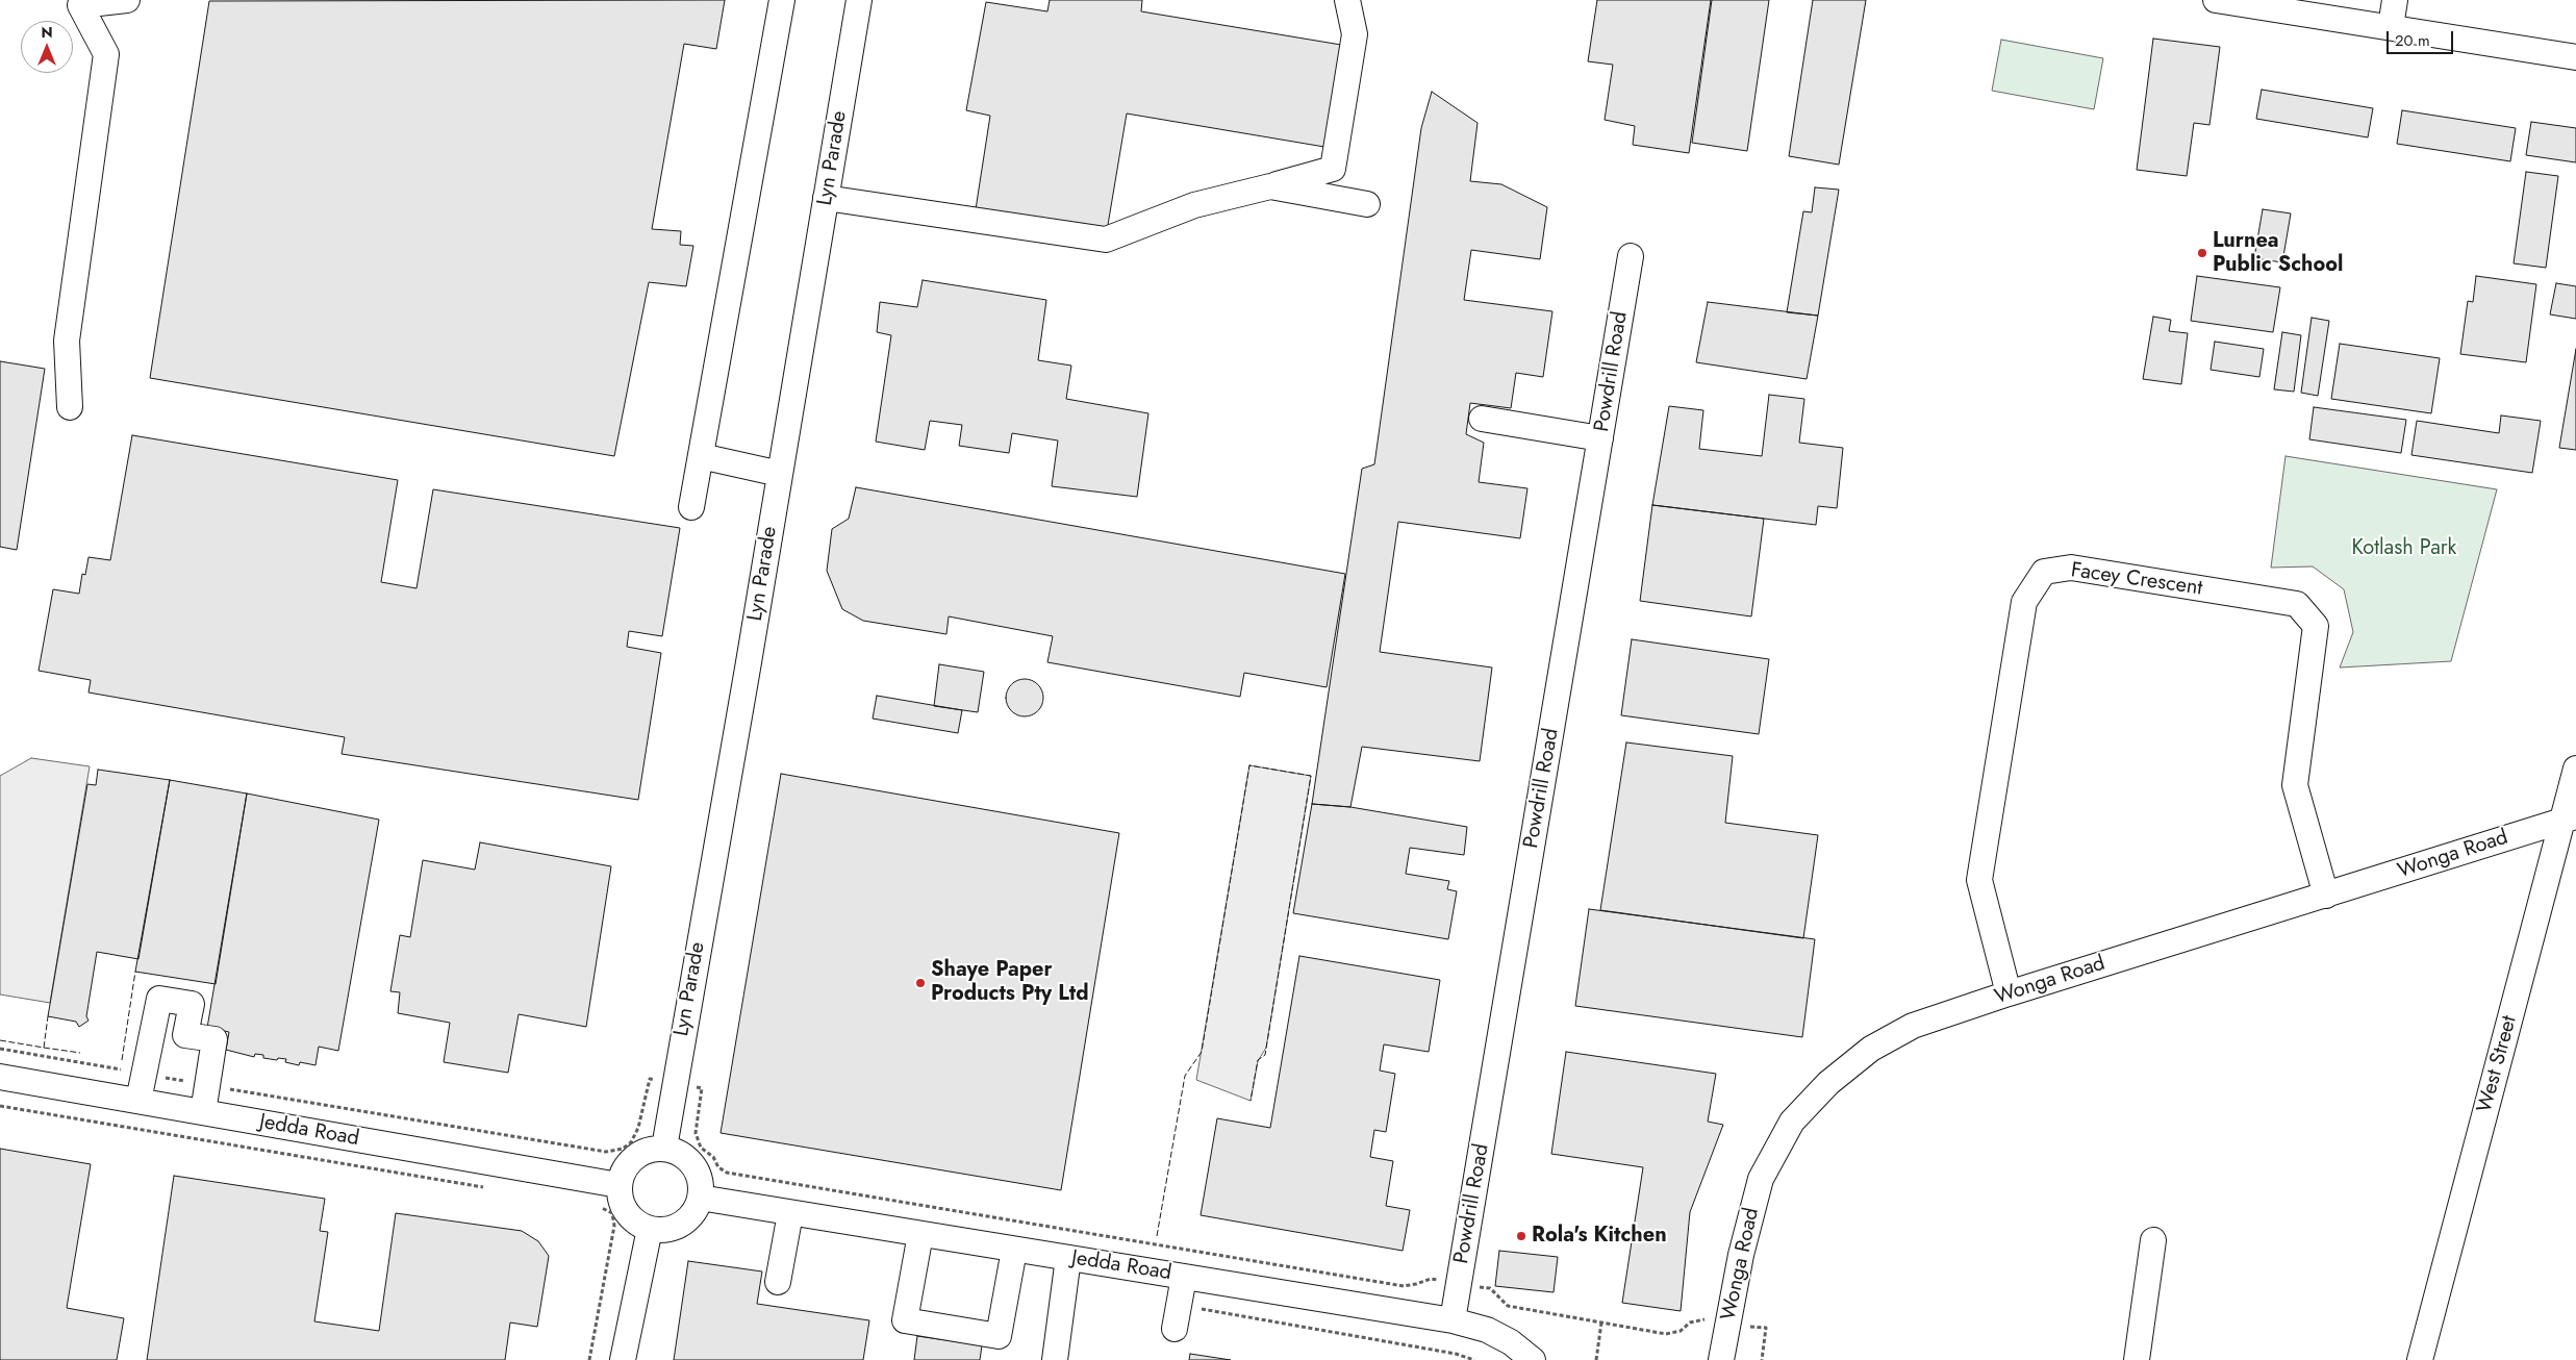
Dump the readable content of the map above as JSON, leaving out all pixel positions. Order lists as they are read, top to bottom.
{
  "streets": {
    "street": [
      "Lyn Parade",
      "Powdrill Road",
      "Facey Crescent",
      "Wonga Road",
      "West Street",
      "Jedda Road"
    ]
  },
  "crossings": [
    ["Lyn Parade", "Jedda Road"],
    ["Powdrill Road", "Jedda Road"],
    ["Facey Crescent", "Wonga Road"],
    ["Wonga Road", "West Street"]
  ],
  "parks": ["Kotlash Park"],
  "places": ["Lurnea Public School", "Shaye Paper Products Pty Ltd", "Rola's Kitchen"],
  "scale_bar": "20 m",
  "north": "top"
}
